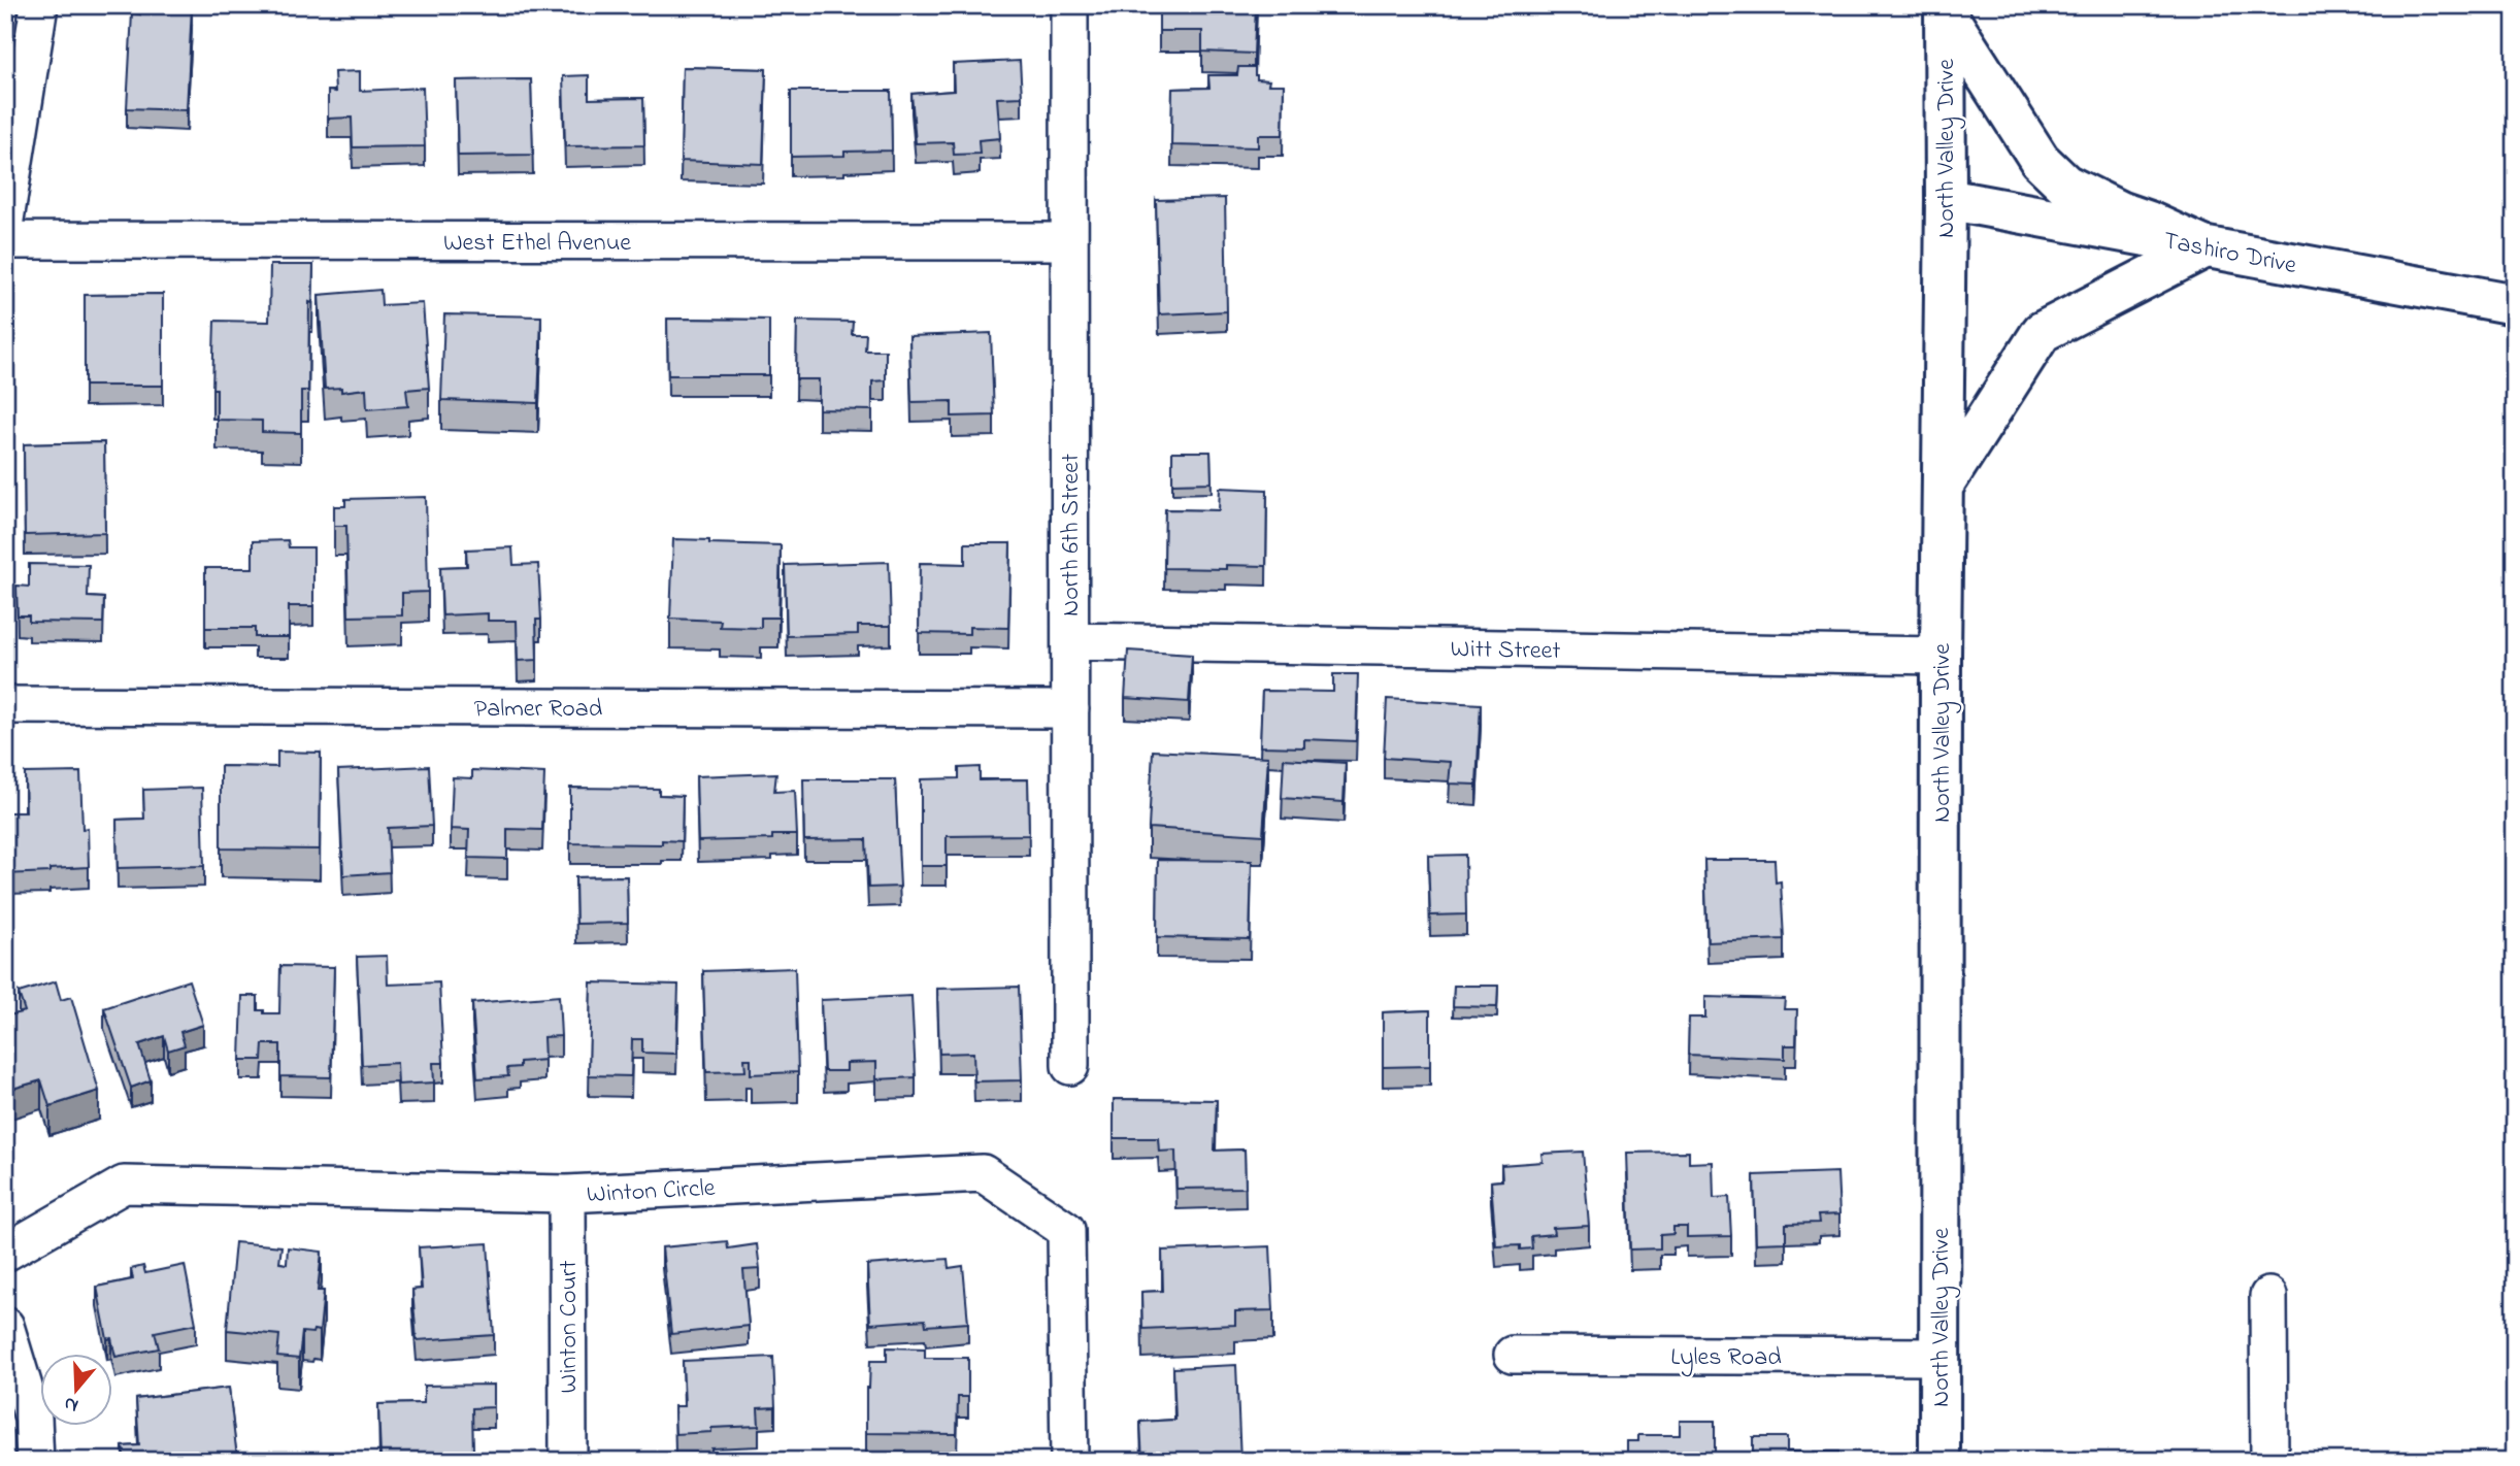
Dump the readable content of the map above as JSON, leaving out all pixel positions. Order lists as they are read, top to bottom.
{
  "streets": {
    "main road": ["North Valley Drive", "Tashiro Drive"],
    "street": [
      "West Ethel Avenue",
      "North 6th Street",
      "Witt Street",
      "Palmer Road",
      "Winton Circle",
      "Winton Court",
      "Lyles Road"
    ]
  },
  "crossings": [
    ["North Valley Drive", "Tashiro Drive"],
    ["North Valley Drive", "Witt Street"],
    ["North Valley Drive", "Lyles Road"],
    ["West Ethel Avenue", "North 6th Street"],
    ["North 6th Street", "Witt Street"],
    ["North 6th Street", "Palmer Road"],
    ["Winton Circle", "Winton Court"]
  ],
  "north": "bottom"
}
